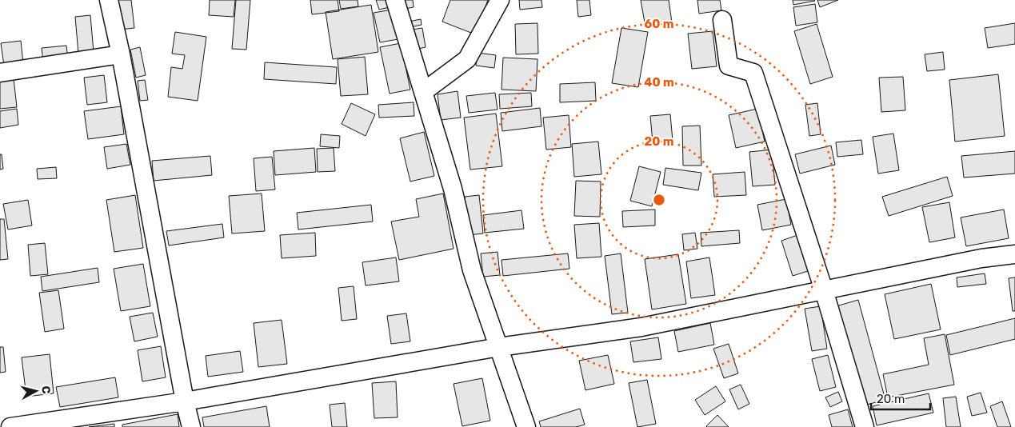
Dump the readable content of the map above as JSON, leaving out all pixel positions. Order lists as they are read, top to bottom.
{
  "scale_bar": "20 m",
  "north": "right",
  "rings": ["60 m", "40 m", "20 m"]
}
